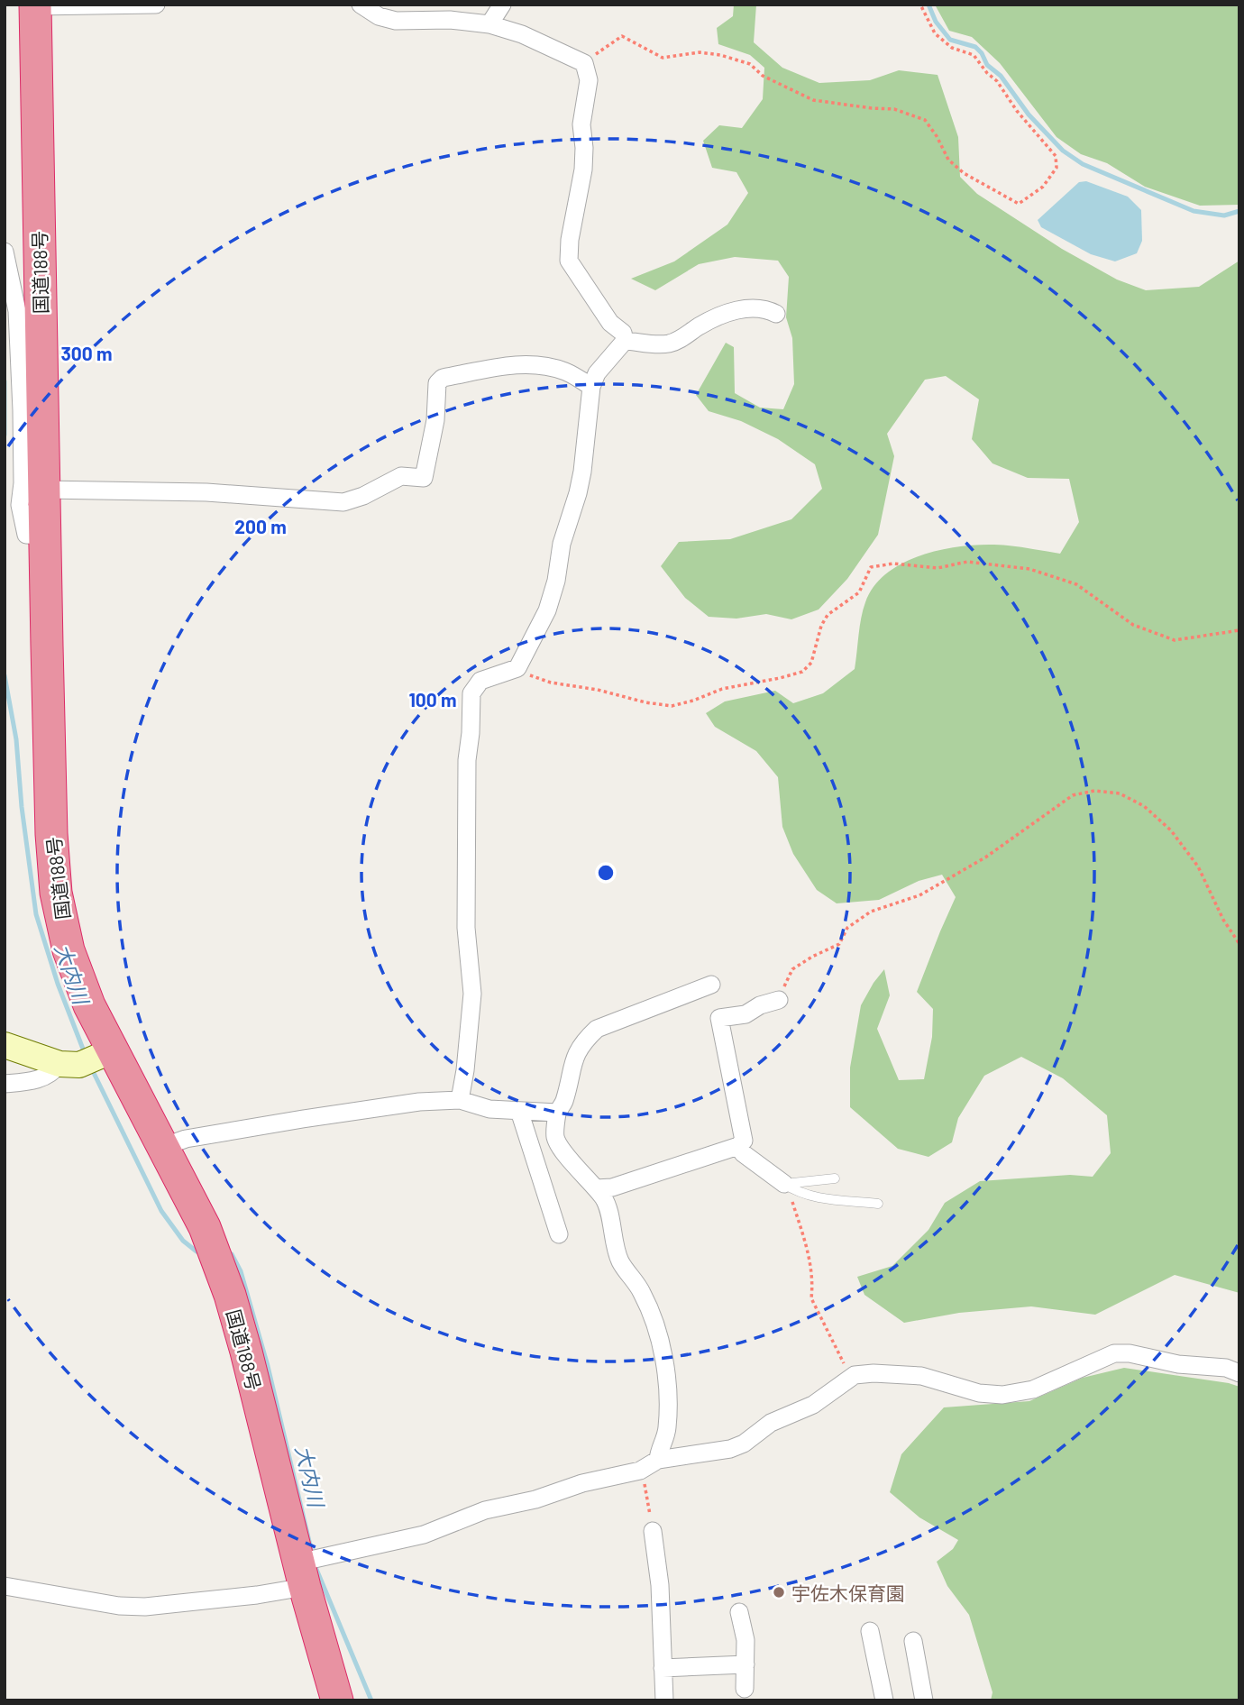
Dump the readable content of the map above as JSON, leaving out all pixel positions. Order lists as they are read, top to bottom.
{
  "streets": {
    "highway": ["国道188号"]
  },
  "water": ["大内川"],
  "places": ["宇佐木保育園"],
  "rings": ["300 m", "200 m", "100 m"]
}
